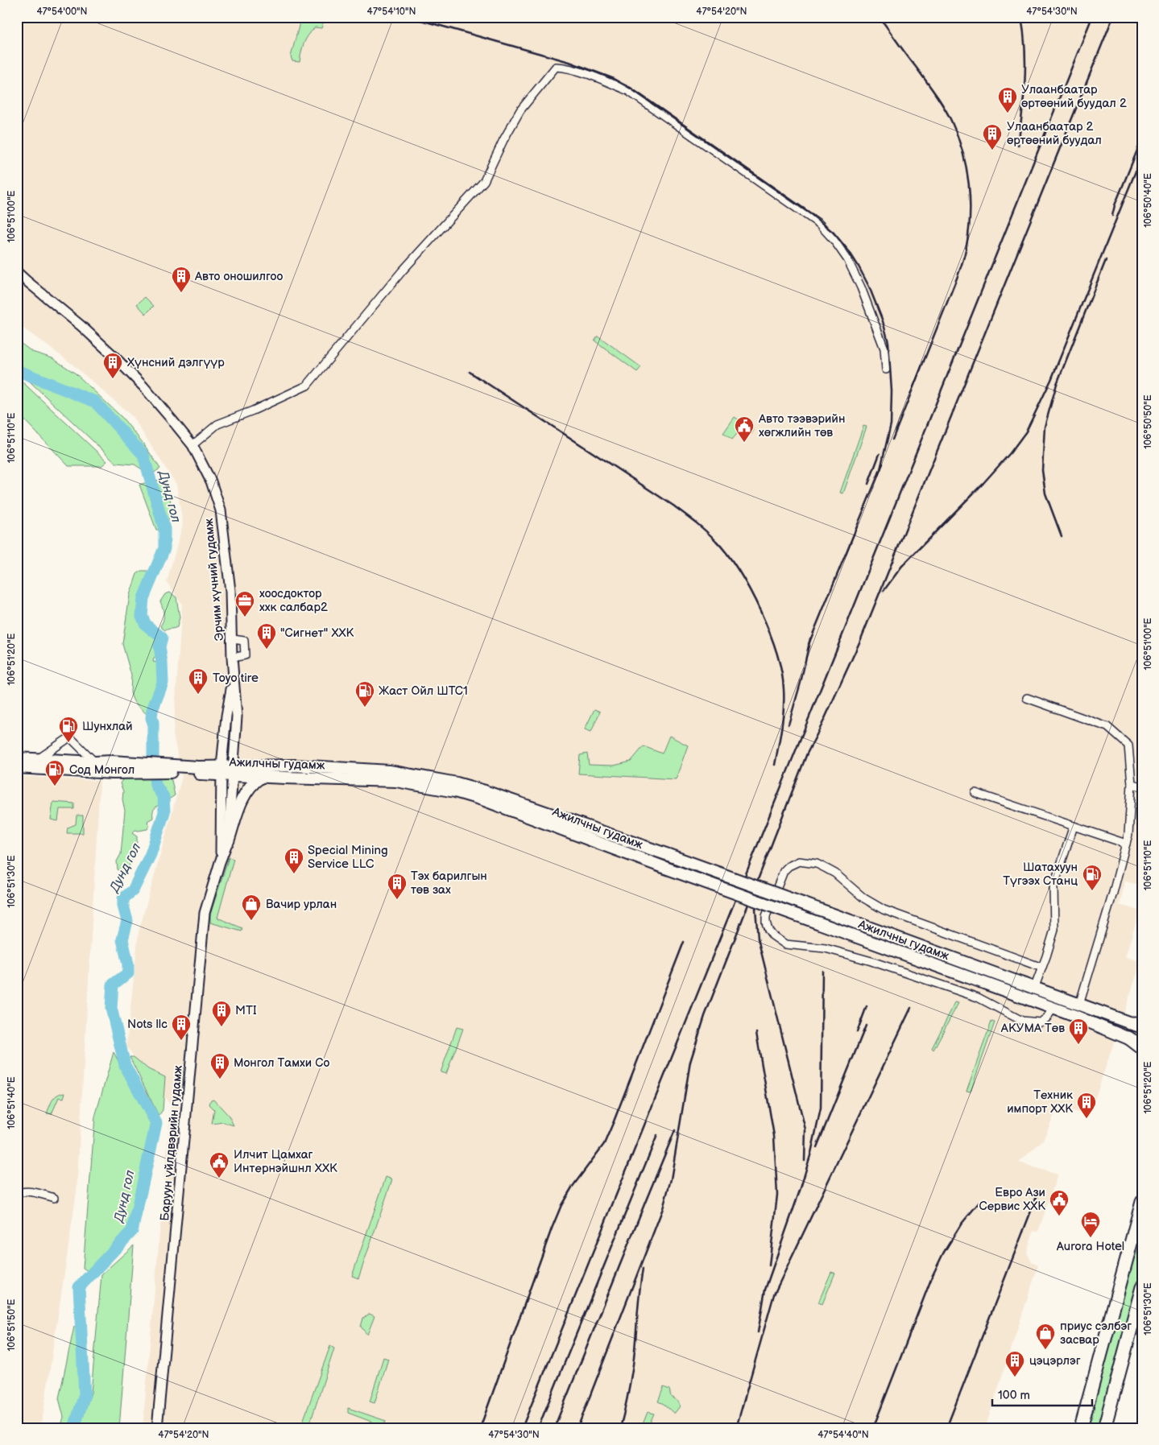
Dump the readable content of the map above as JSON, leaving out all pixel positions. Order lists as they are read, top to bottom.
{
  "streets": {
    "main road": ["Ажилчны гудамж"],
    "street": ["Эрчим хүчний гудамж", "Баруун үйлдвэрийн гудамж"]
  },
  "crossings": [
    ["Эрчим хүчний гудамж", "Ажилчны гудамж"],
    ["Эрчим хүчний гудамж", "Баруун үйлдвэрийн гудамж"],
    ["Ажилчны гудамж", "Баруун үйлдвэрийн гудамж"]
  ],
  "water": ["Дунд гол"],
  "places": {
    "building": [
      "Улаанбаатар өртөөний буудал 2",
      "Улаанбаатар 2 өртөөний буудал",
      "Авто оношилгоо",
      "Хүнсний дэлгүүр",
      "\"Сигнет\" ХХК",
      "Toyo tire",
      "Special Mining Service LLC",
      "Тэх барилгын төв зах",
      "MTI",
      "Nots llc",
      "АКУМА Төв",
      "Монгол Тамхи Со",
      "Техник импорт ХХК",
      "цэцэрлэг"
    ],
    "public building": ["Авто тээвэрийн хөгжлийн төв", "Илчит Цамхаг Интернэйшнл ХХК", "Евро Ази Сервис ХХК"],
    "office": ["хоосдоктор ххк салбар2"],
    "fuel station": [
      "Жаст Ойл ШТС1",
      "Шунхлай",
      "Сод Монгол",
      "Шатахуун Түгээх Станц"
    ],
    "shop": ["Вачир урлан", "приус сэлбэг засвар"],
    "hotel": ["Aurora Hotel"]
  },
  "scale_bar": "100 m",
  "coordinates": [
    "47°54'00\"N",
    "47°54'10\"N",
    "47°54'20\"N",
    "47°54'30\"N",
    "106°50'40\"E",
    "106°51'00\"E",
    "106°50'50\"E",
    "106°51'10\"E",
    "106°51'20\"E",
    "106°51'30\"E",
    "106°51'40\"E",
    "106°51'50\"E",
    "47°54'40\"N"
  ]
}
